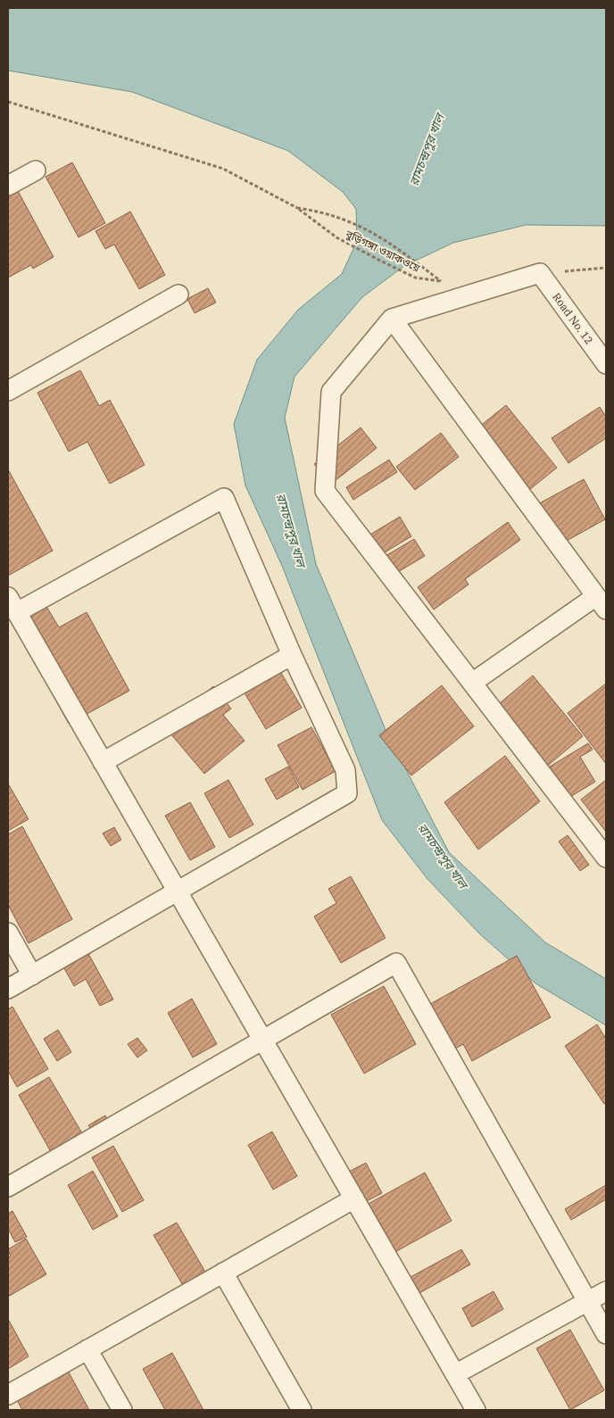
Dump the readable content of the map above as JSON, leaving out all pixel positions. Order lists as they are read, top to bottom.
{
  "streets": {
    "street": ["Road No. 12"],
    "path": ["বুড়িগঙ্গা ওয়াকওয়ে"]
  },
  "water": ["রামচন্দ্রপুর খাল"]
}
